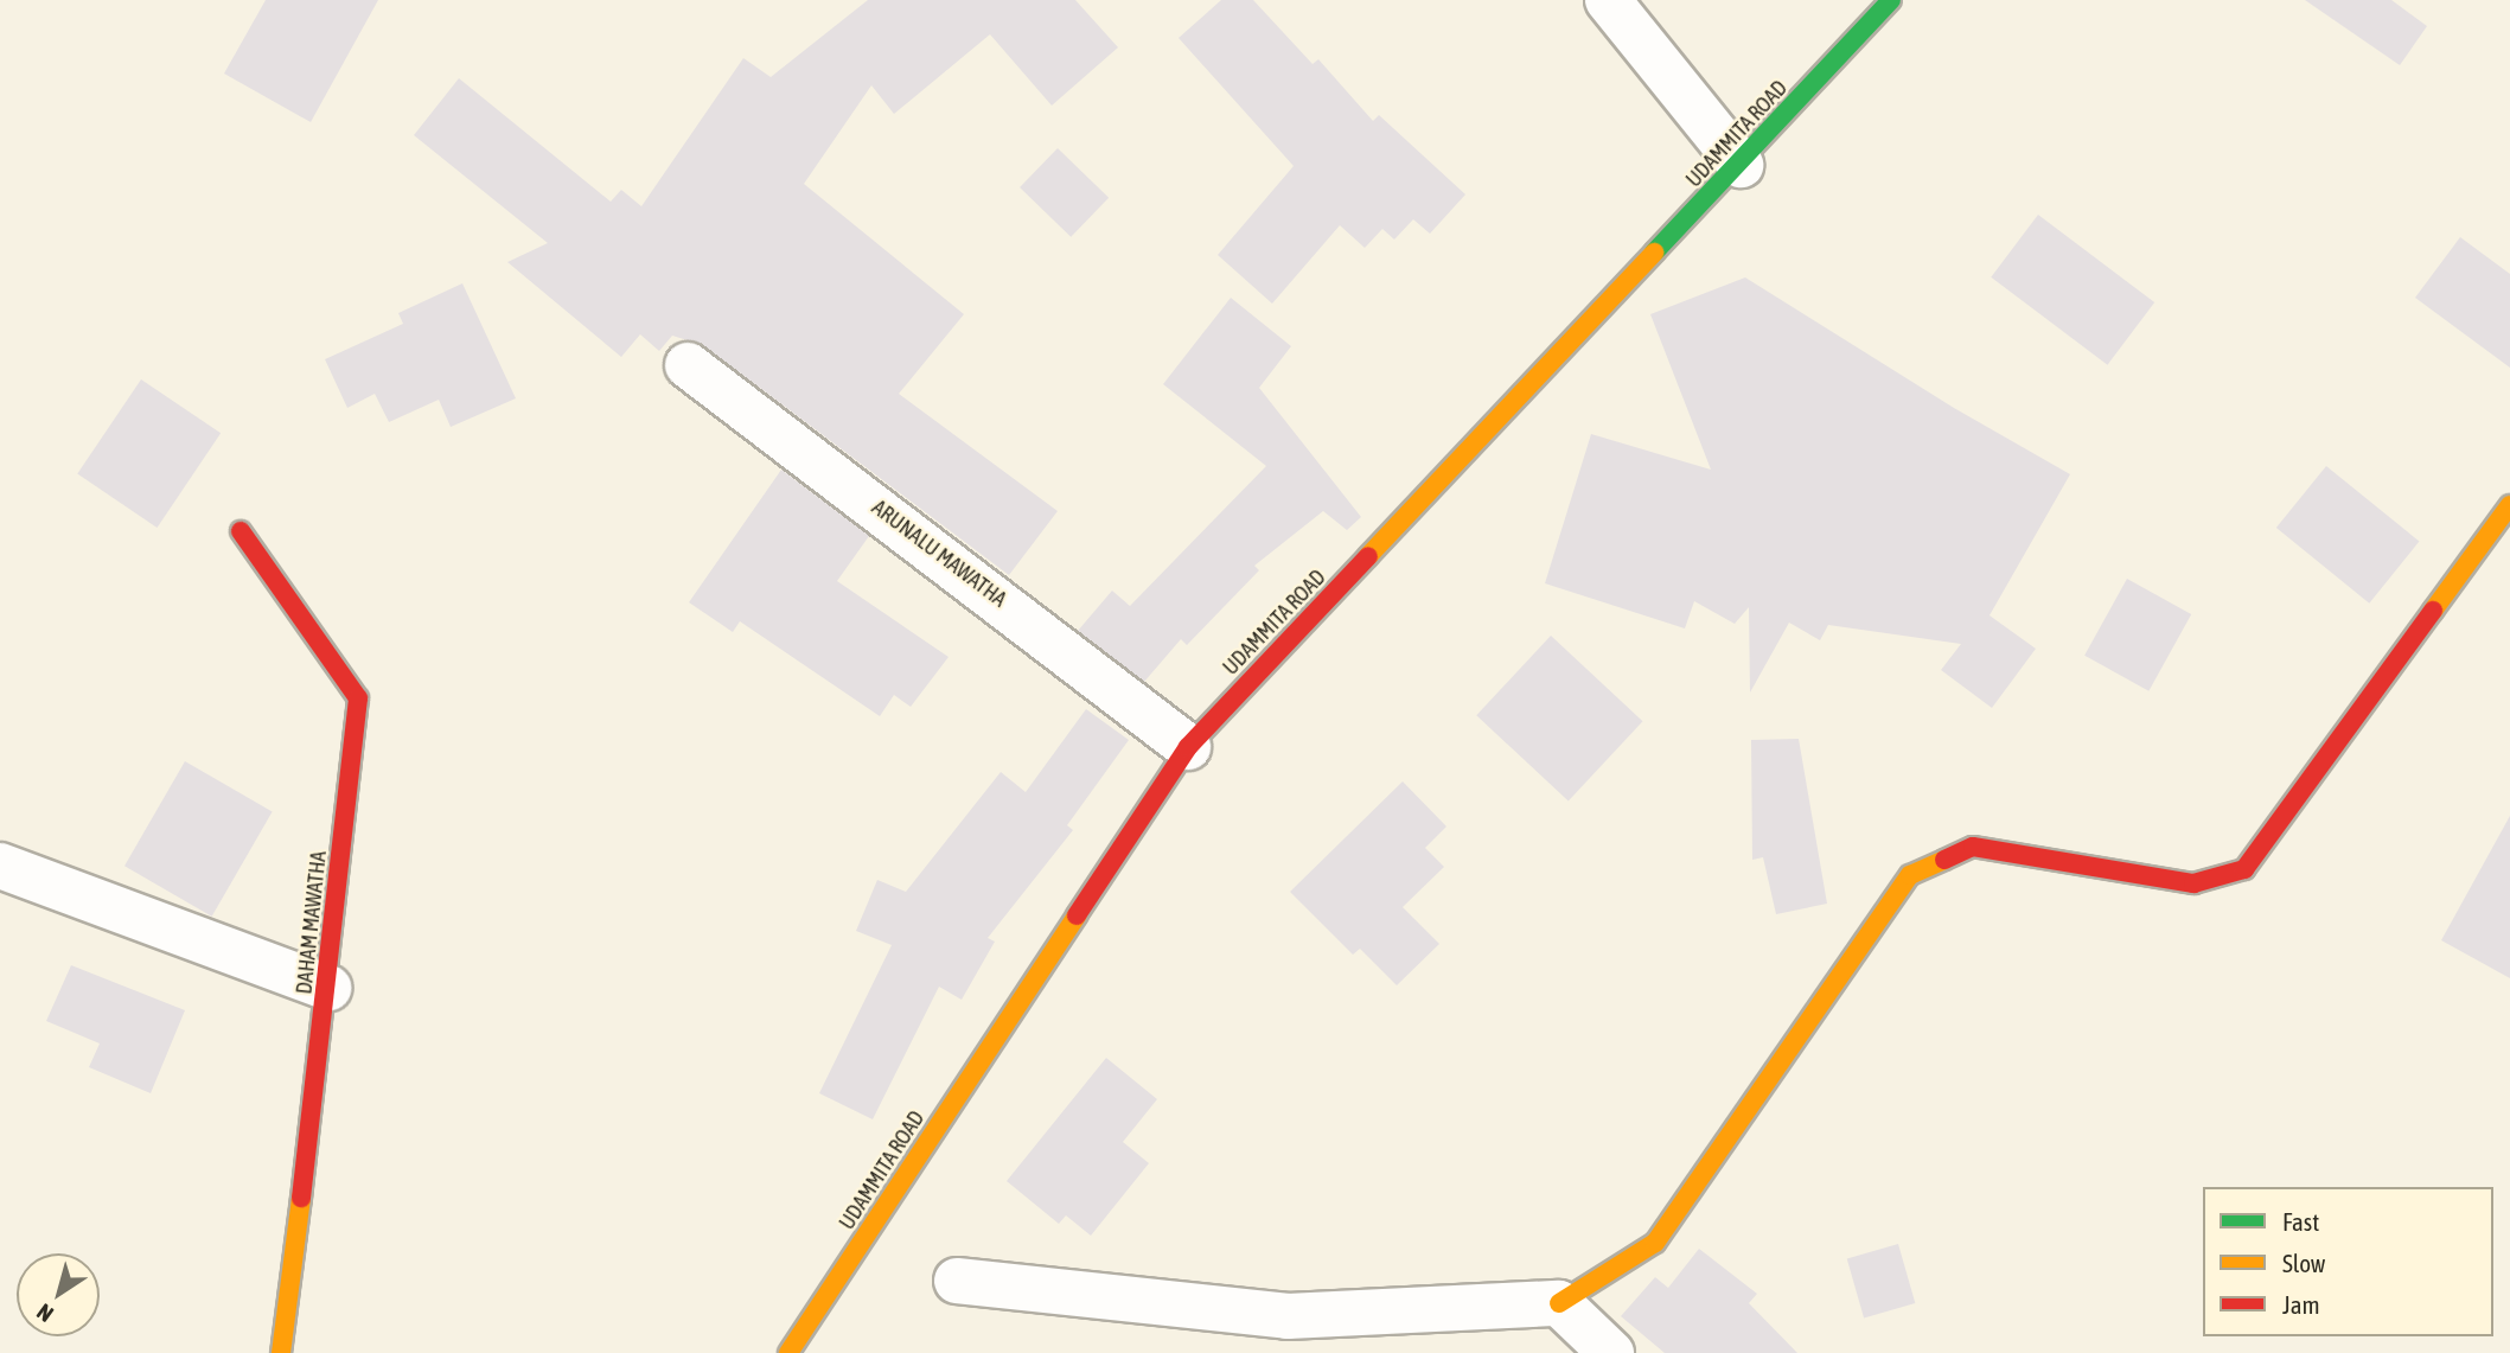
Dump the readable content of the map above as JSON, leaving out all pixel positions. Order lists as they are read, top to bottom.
{
  "streets": {
    "street": ["UDAMMITA ROAD", "ARUNALU MAWATHA", "DAHAM MAWATHA"]
  },
  "crossings": [
    ["UDAMMITA ROAD", "ARUNALU MAWATHA"]
  ],
  "legend": ["Fast", "Slow", "Jam"],
  "north": "bottom left"
}
